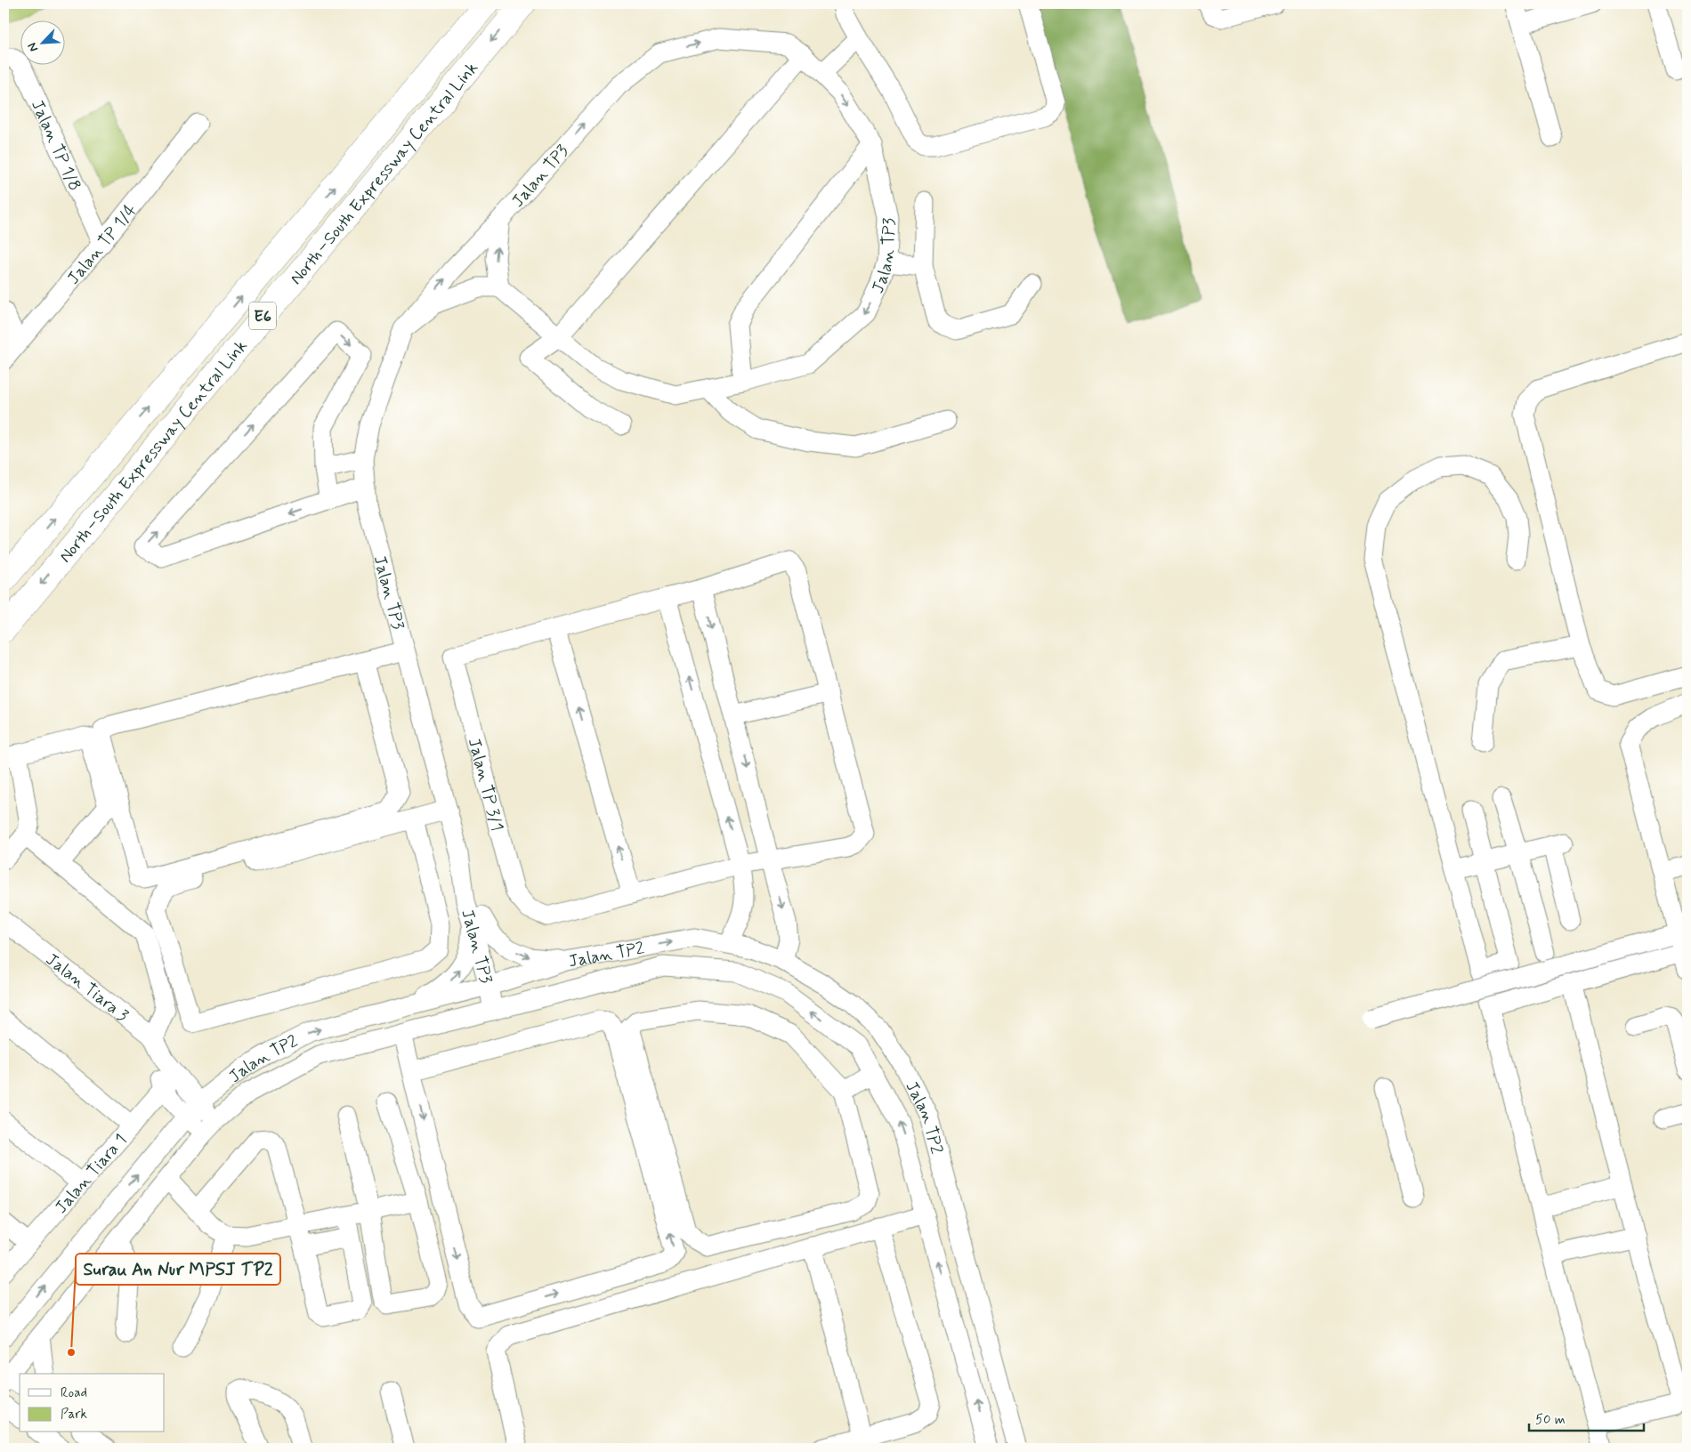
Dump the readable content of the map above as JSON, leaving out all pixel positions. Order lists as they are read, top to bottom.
{
  "streets": {
    "highway": ["North–South Expressway Central Link", "E6"],
    "street": [
      "Jalan TP 1/8",
      "Jalan TP3",
      "Jalan TP 1/4",
      "Jalan TP 3/1",
      "Jalan TP2",
      "Jalan Tiara 3",
      "Jalan Tiara 1"
    ]
  },
  "crossings": [
    ["Jalan TP 1/8", "Jalan TP 1/4"],
    ["Jalan TP3", "Jalan TP2"],
    ["Jalan TP2", "Jalan Tiara 3"],
    ["Jalan Tiara 3", "Jalan Tiara 1"]
  ],
  "places": ["Surau An Nur MPSJ TP2"],
  "legend": ["Road", "Park"],
  "scale_bar": "50 m",
  "north": "bottom left"
}
